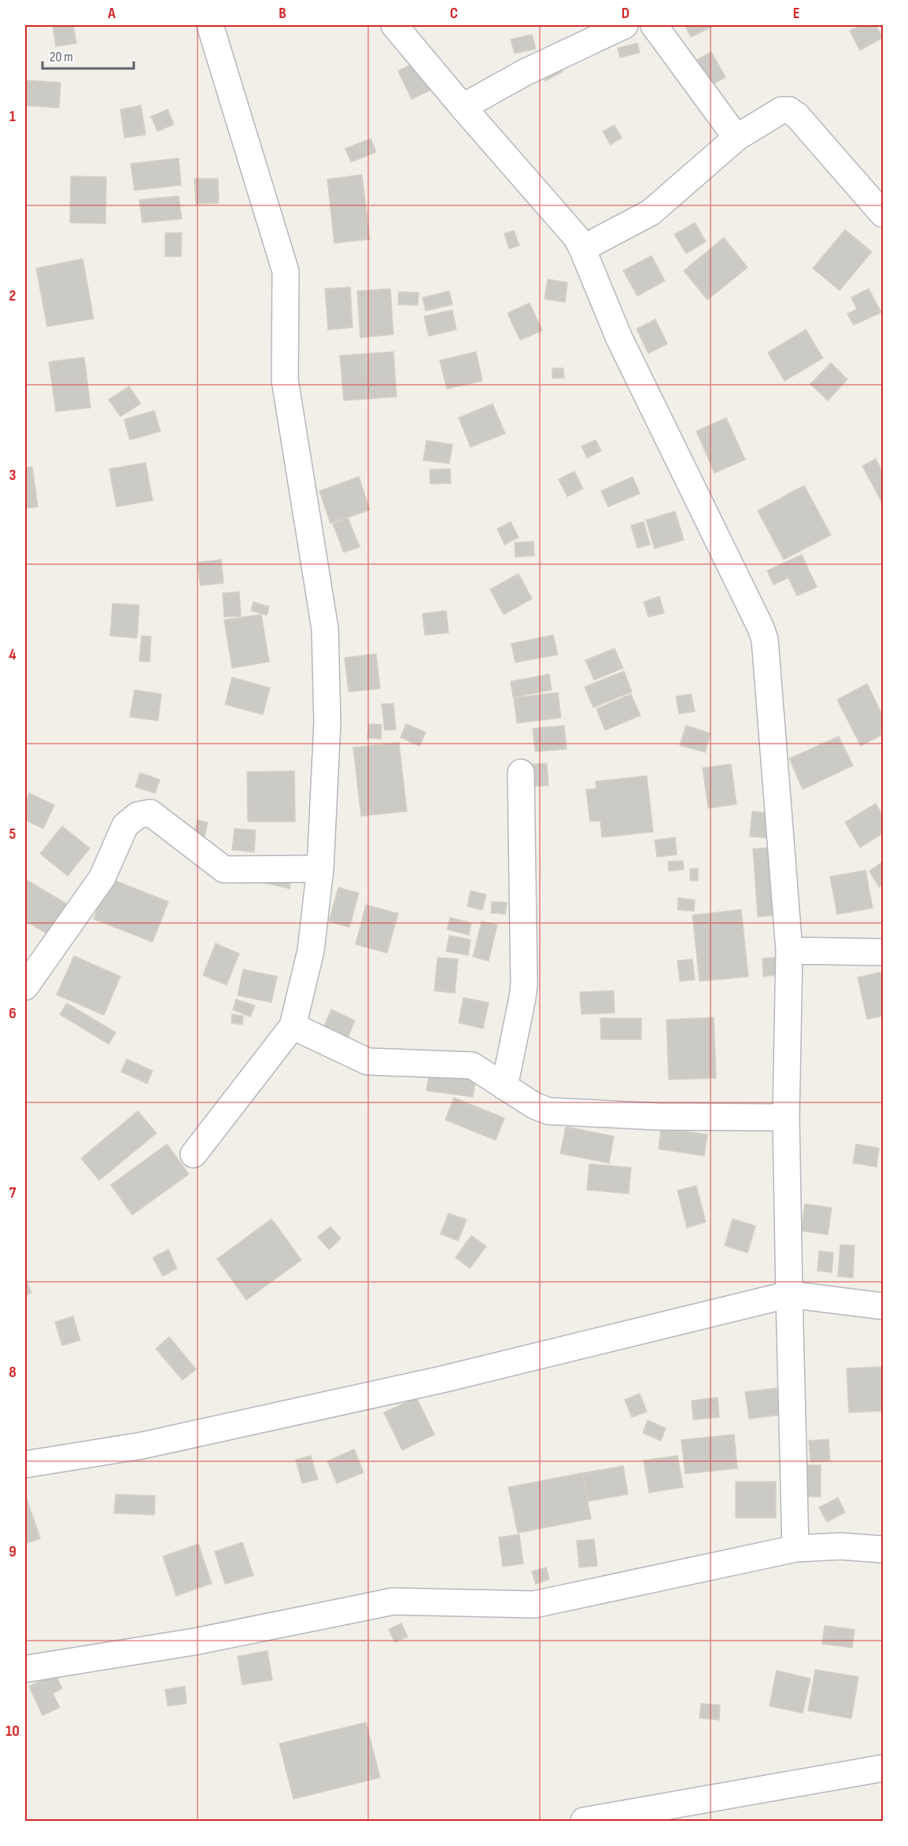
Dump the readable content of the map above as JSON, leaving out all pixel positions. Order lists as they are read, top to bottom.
{
  "scale_bar": "20 m",
  "grid": {
    "columns": [
      "A",
      "B",
      "C",
      "D",
      "E"
    ],
    "rows": [
      "1",
      "2",
      "3",
      "4",
      "5",
      "6",
      "7",
      "8",
      "9",
      "10"
    ]
  }
}
